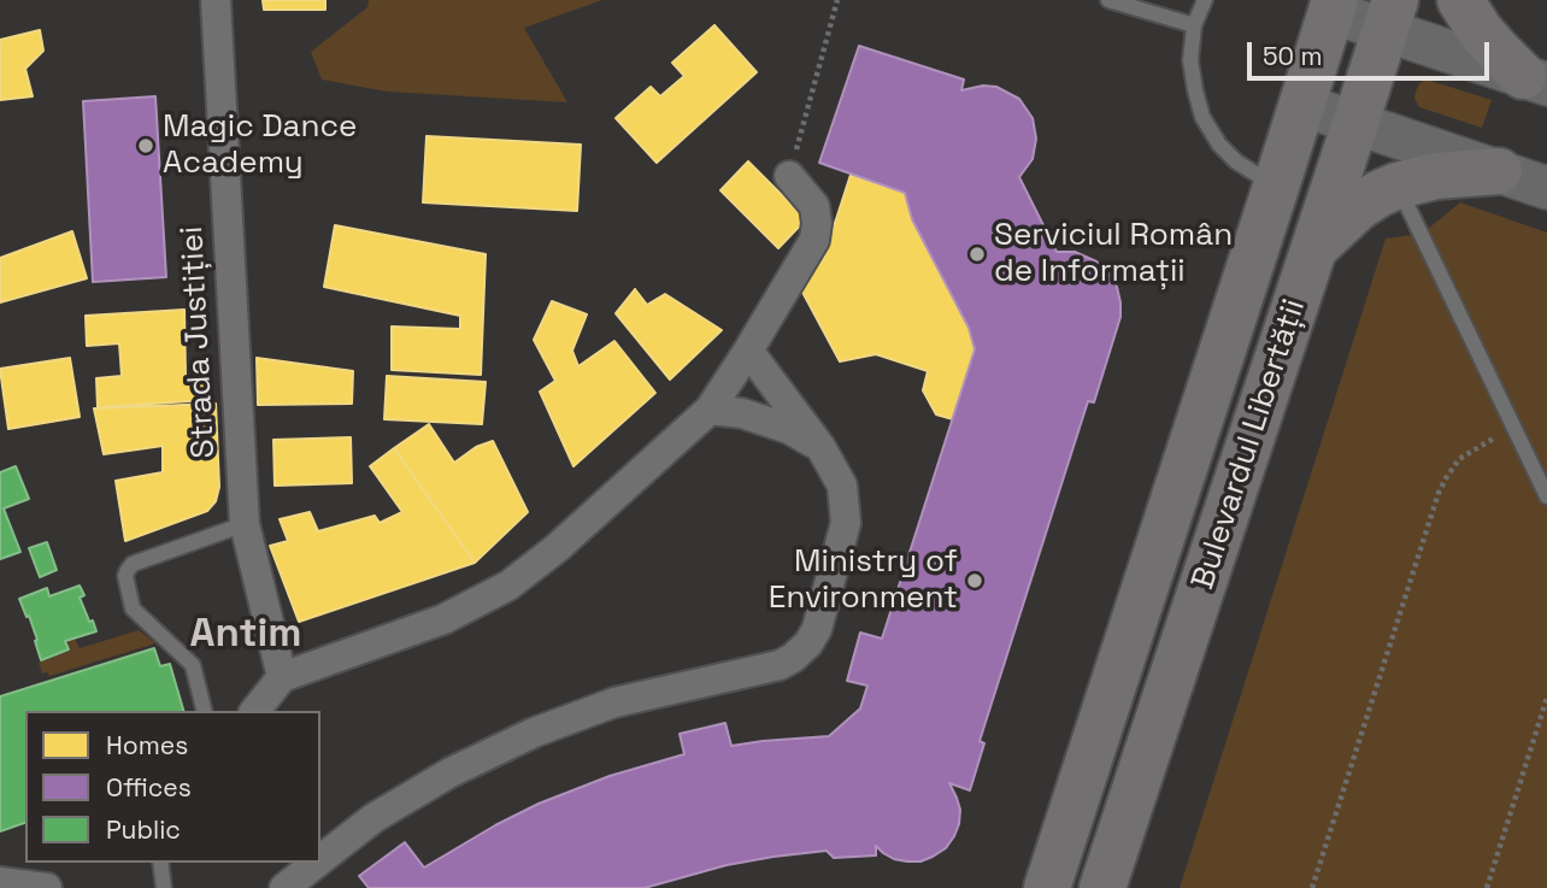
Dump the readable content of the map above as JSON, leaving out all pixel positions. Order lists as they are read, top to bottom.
{
  "streets": {
    "main road": ["Bulevardul Libertății"],
    "street": ["Strada Justiției"]
  },
  "districts": ["Antim"],
  "places": ["Magic Dance Academy", "Serviciul Român de Informații", "Ministry of Environment"],
  "legend": ["Homes", "Offices", "Public"],
  "scale_bar": "50 m"
}
